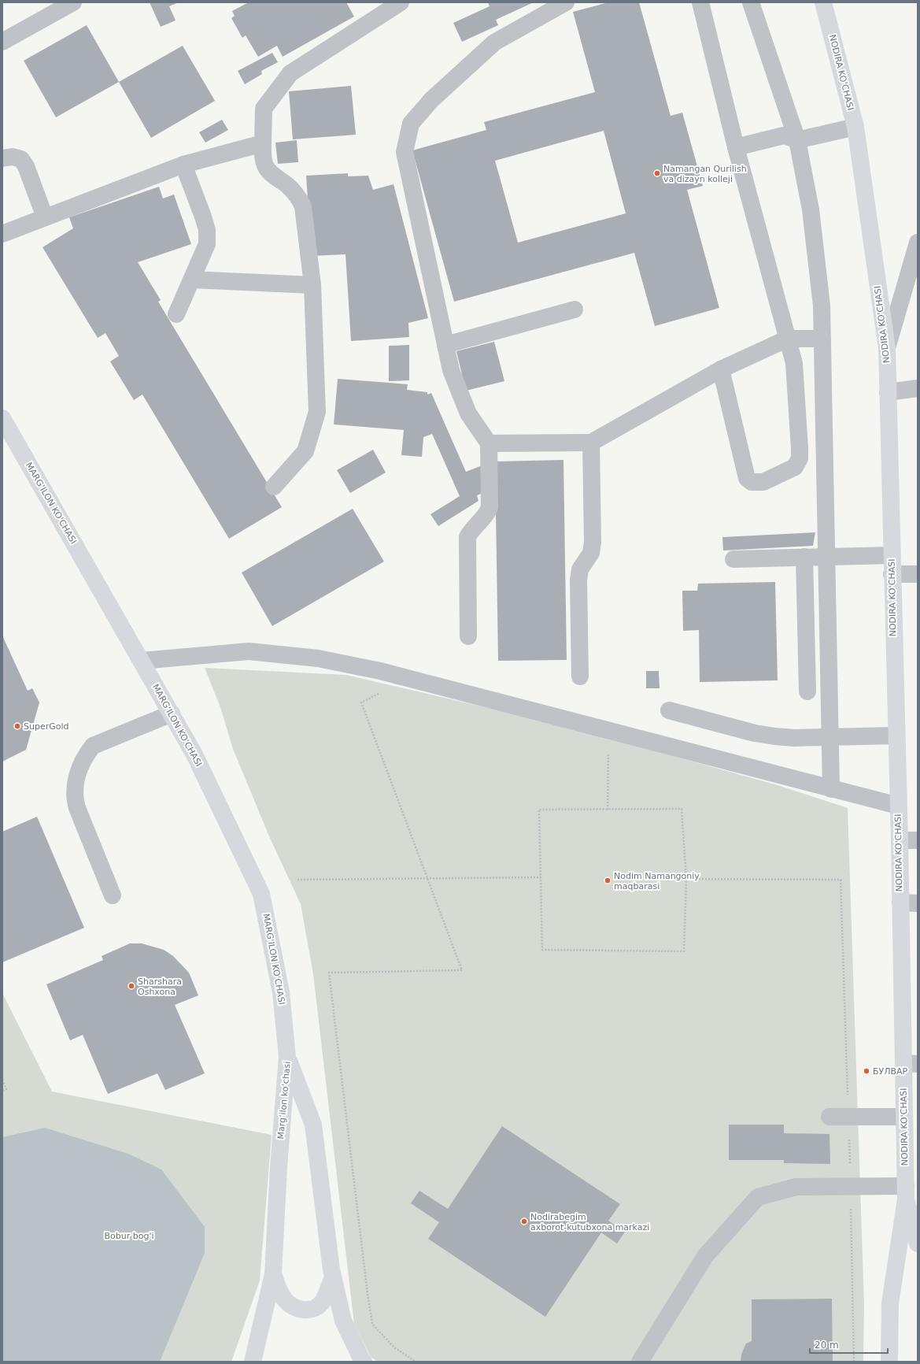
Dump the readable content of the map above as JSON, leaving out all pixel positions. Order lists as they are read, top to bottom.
{
  "streets": {
    "main road": ["NODIRA KO'CHASI", "MARG'ILON KO'CHASI", "Margʻilon koʻchasi"]
  },
  "crossings": [
    ["MARG'ILON KO'CHASI", "Margʻilon koʻchasi"]
  ],
  "parks": ["Bobur bog'i"],
  "places": [
    "Namangan Qurilish va dizayn kolleji",
    "SuperGold",
    "Nodim Namangoniy maqbarasi",
    "Sharshara Oshxona",
    "БУЛВАР",
    "Nodirabegim axborot-kutubxona markazi"
  ],
  "scale_bar": "20 m"
}
